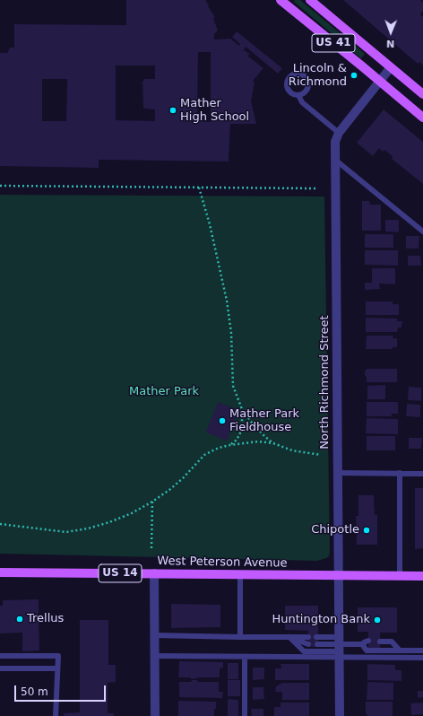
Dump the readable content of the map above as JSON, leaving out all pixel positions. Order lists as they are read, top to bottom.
{
  "streets": {
    "main road": ["US 41", "West Peterson Avenue", "US 14"],
    "street": ["North Richmond Street"]
  },
  "crossings": [
    ["US 41", "North Richmond Street"],
    ["North Richmond Street", "West Peterson Avenue"]
  ],
  "parks": ["Mather Park"],
  "places": [
    "Lincoln & Richmond",
    "Mather High School",
    "Mather Park Fieldhouse",
    "Chipotle",
    "Trellus",
    "Huntington Bank"
  ],
  "scale_bar": "50 m",
  "north": "bottom"
}
